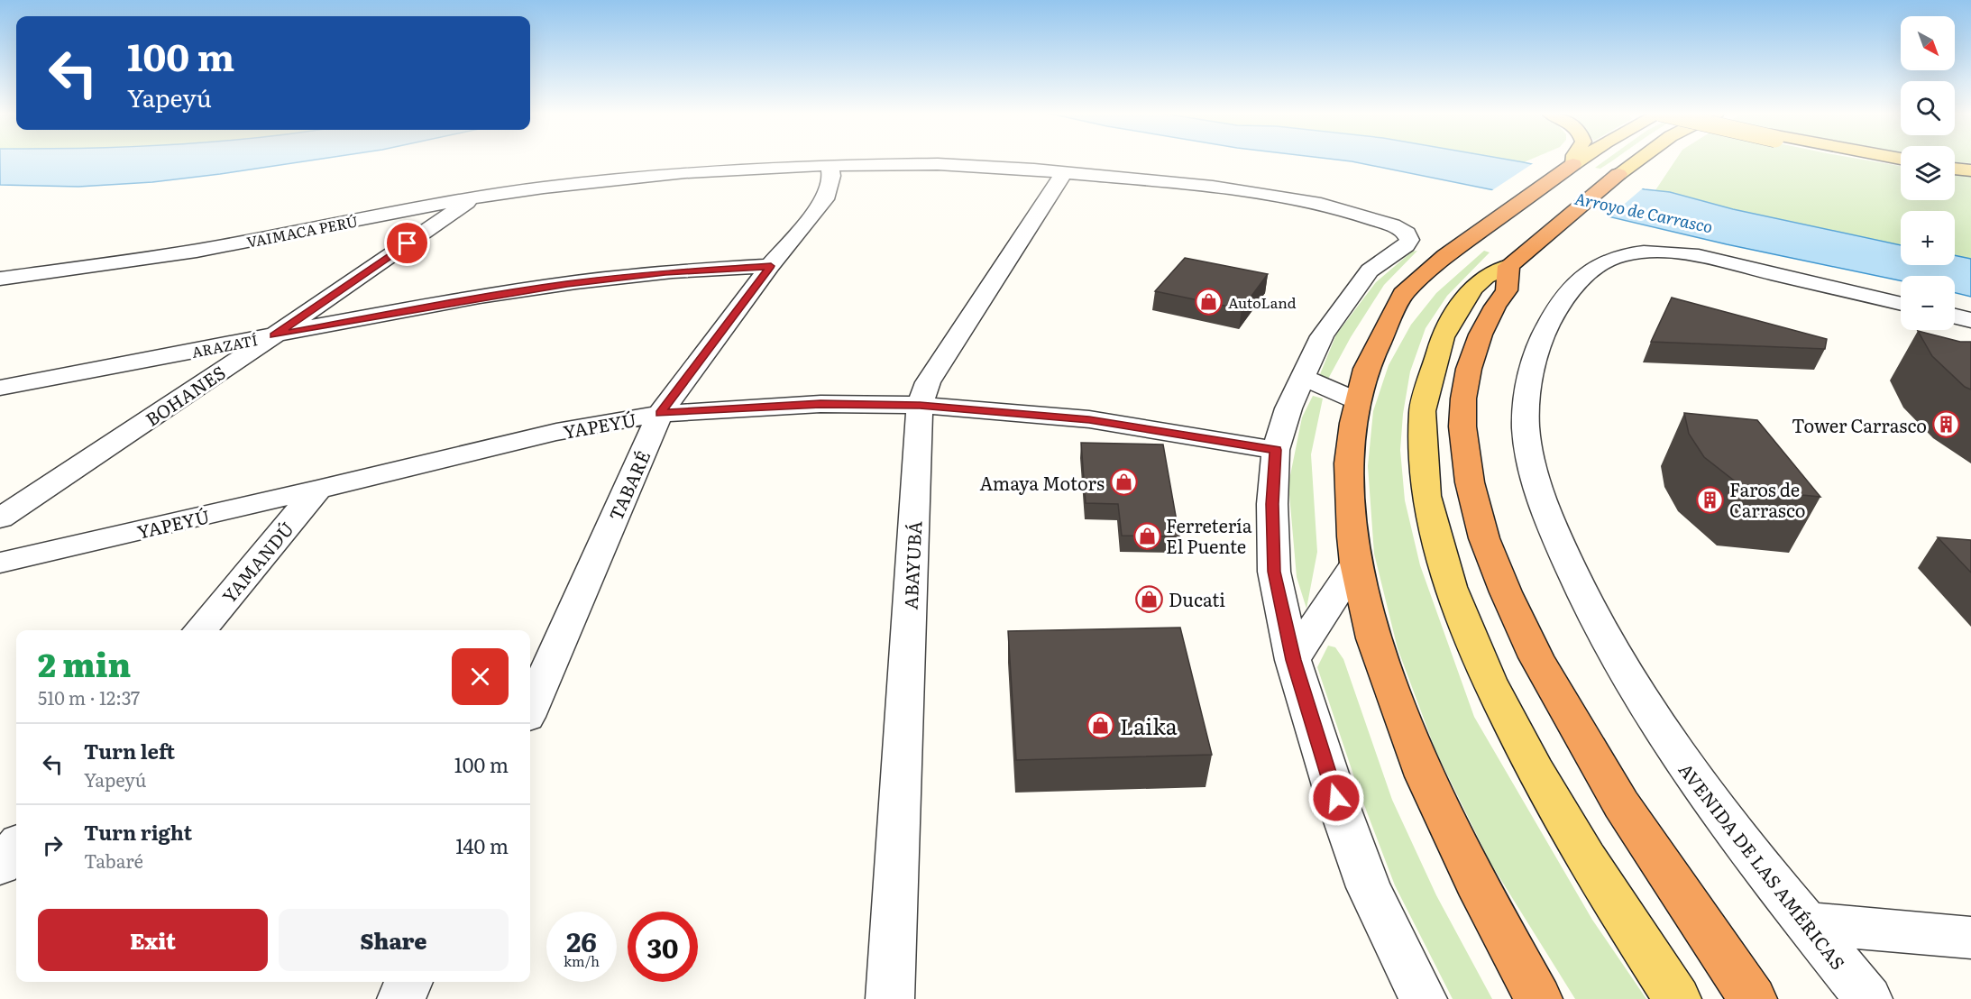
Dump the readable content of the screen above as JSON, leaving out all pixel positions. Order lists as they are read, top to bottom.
{
  "streets": {
    "street": [
      "VAIMACA PERÚ",
      "ARAZATÍ",
      "BOHANES",
      "YAPEYÚ",
      "TABARÉ",
      "YAMANDÚ",
      "ABAYUBÁ",
      "AVENIDA DE LAS AMÉRICAS"
    ]
  },
  "crossings": [
    ["VAIMACA PERÚ", "BOHANES"],
    ["VAIMACA PERÚ", "TABARÉ"],
    ["VAIMACA PERÚ", "ABAYUBÁ"],
    ["ARAZATÍ", "BOHANES"],
    ["ARAZATÍ", "TABARÉ"],
    ["YAPEYÚ", "TABARÉ"],
    ["YAPEYÚ", "YAMANDÚ"],
    ["YAPEYÚ", "ABAYUBÁ"]
  ],
  "water": ["Arroyo de Carrasco"],
  "places": {
    "shop": [
      "AutoLand",
      "Amaya Motors",
      "Ferretería El Puente",
      "Ducati",
      "Laika"
    ],
    "building": ["Tower Carrasco", "Faros de Carrasco"]
  },
  "north": "bottom right",
  "page": {
    "map_buttons": ["+", "−"],
    "turn": ["100 m", "Yapeyú"],
    "heading": ["2 min", "510 m · 12:37"],
    "list": [
      {
        "name": "Turn left",
        "note": "Yapeyú",
        "value": "100 m"
      },
      {
        "name": "Turn right",
        "note": "Tabaré",
        "value": "140 m"
      }
    ],
    "buttons": ["Exit", "Share"],
    "speed": "26 km/h",
    "limit": "30"
  }
}
